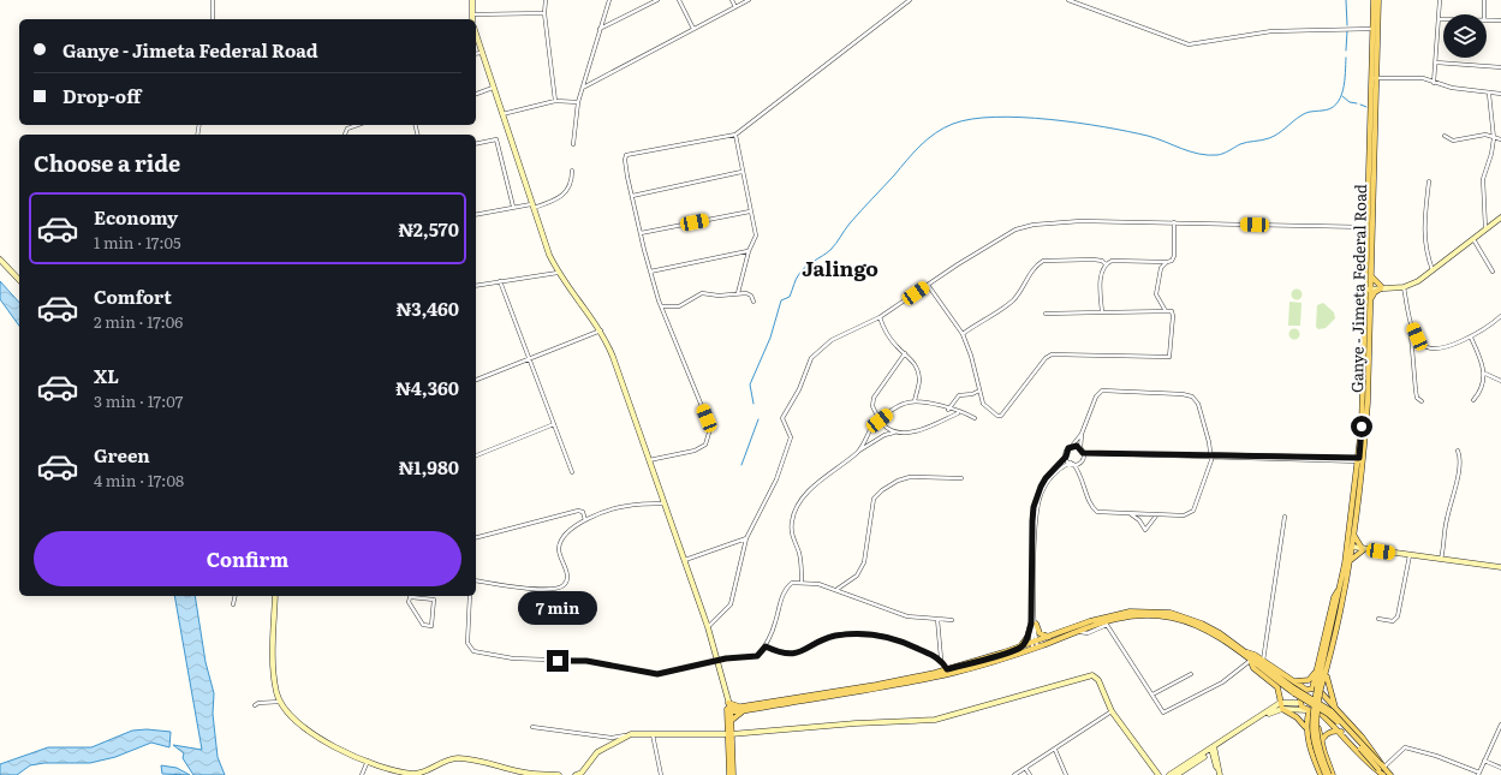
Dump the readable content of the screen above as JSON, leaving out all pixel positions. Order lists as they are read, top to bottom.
{
  "streets": {
    "main road": ["Ganye - Jimeta Federal Road"]
  },
  "districts": ["Jalingo"],
  "page": {
    "banner": ["Ganye - Jimeta Federal Road", "Drop-off"],
    "heading": "Choose a ride",
    "list": [
      {
        "name": "Economy",
        "note": "1 min · 17:05",
        "value": "₦2,570"
      },
      {
        "name": "Comfort",
        "note": "2 min · 17:06",
        "value": "₦3,460"
      },
      {
        "name": "XL",
        "note": "3 min · 17:07",
        "value": "₦4,360"
      },
      {
        "name": "Green",
        "note": "4 min · 17:08",
        "value": "₦1,980"
      }
    ],
    "buttons": "Confirm",
    "bubble": "7 min"
  }
}
